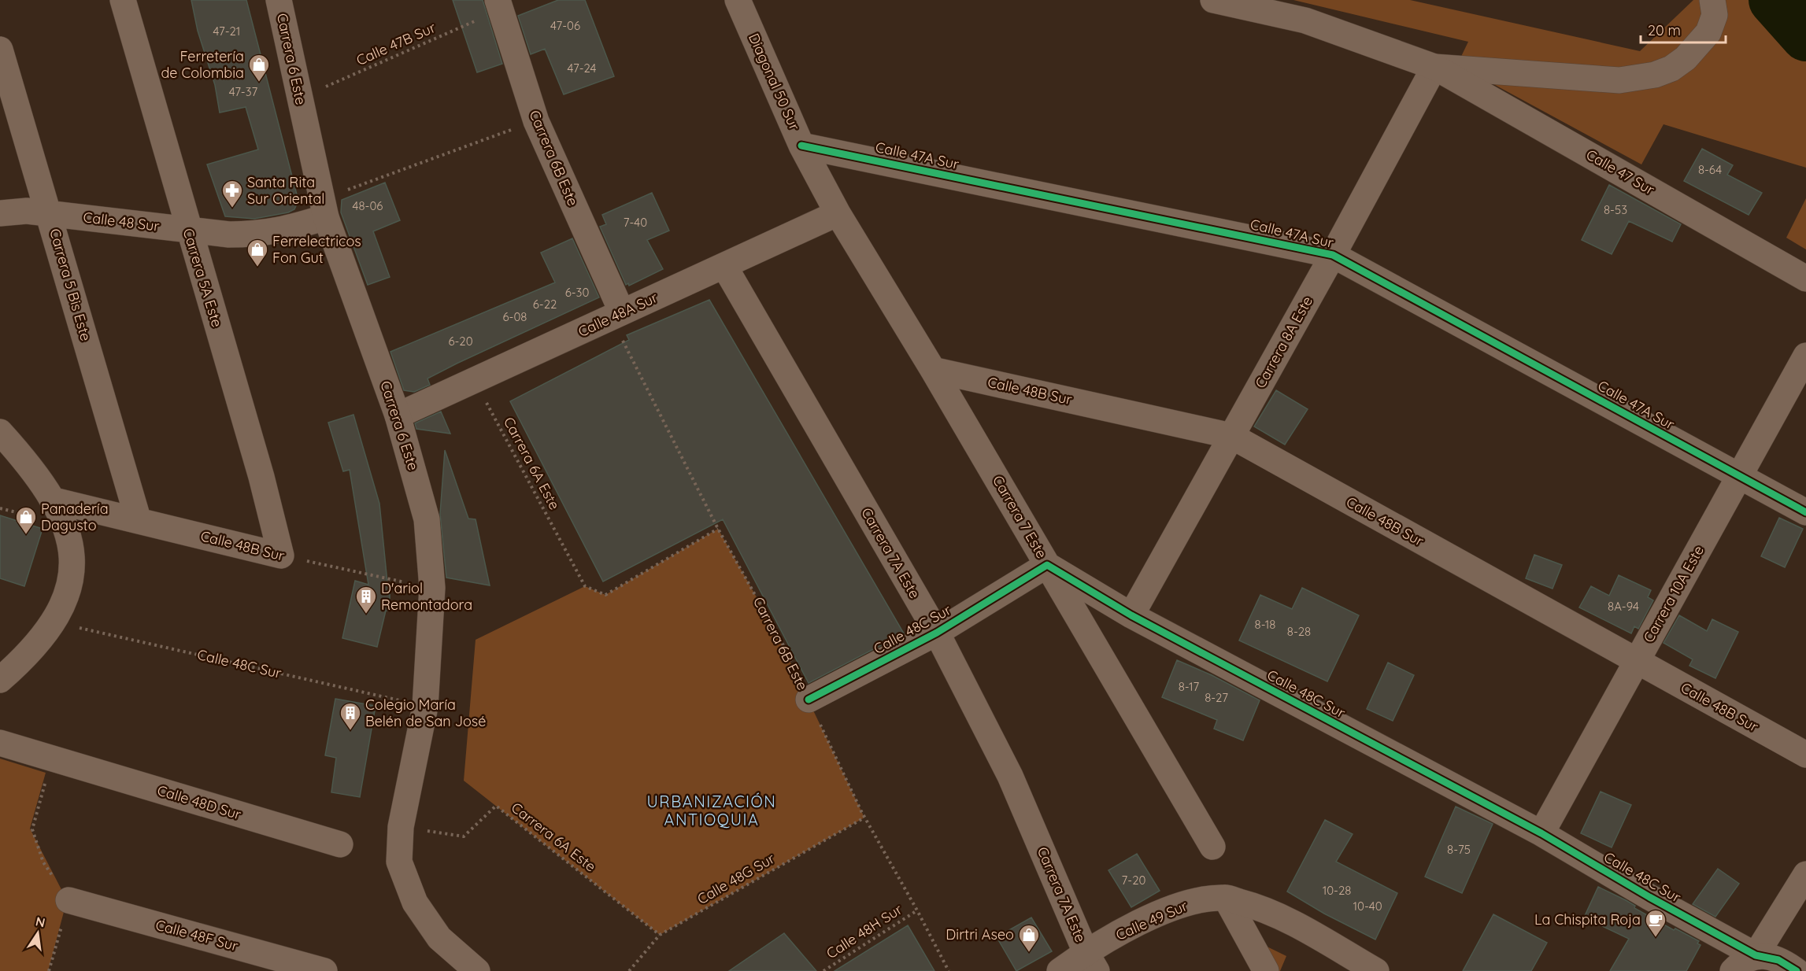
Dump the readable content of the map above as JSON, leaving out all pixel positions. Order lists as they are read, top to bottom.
{
  "streets": {
    "street": [
      "Carrera 6 Este",
      "Diagonal 50 Sur",
      "Calle 47A Sur",
      "Carrera 6B Este",
      "Calle 47 Sur",
      "Calle 48 Sur",
      "Carrera 5A Este",
      "Carrera 5 Bis Este",
      "Calle 48A Sur",
      "Carrera 8A Este",
      "Calle 48B Sur",
      "Carrera 7 Este",
      "Carrera 7A Este",
      "Carrera 10A Este",
      "Calle 48C Sur",
      "Calle 48D Sur",
      "Calle 49 Sur",
      "Calle 48F Sur"
    ],
    "path": [
      "Calle 47B Sur",
      "Carrera 6A Este",
      "Calle 48G Sur",
      "Calle 48H Sur"
    ]
  },
  "crossings": [
    ["Calle 47B Sur", "Carrera 6 Este"],
    ["Calle 47B Sur", "Carrera 6B Este"],
    ["Carrera 6 Este", "Calle 48 Sur"],
    ["Carrera 6 Este", "Calle 48A Sur"],
    ["Carrera 6 Este", "Calle 48B Sur"],
    ["Carrera 6 Este", "Carrera 6A Este"],
    ["Carrera 6 Este", "Calle 48C Sur"],
    ["Diagonal 50 Sur", "Calle 47A Sur"],
    ["Diagonal 50 Sur", "Calle 48A Sur"],
    ["Diagonal 50 Sur", "Carrera 7 Este"],
    ["Calle 47A Sur", "Carrera 8A Este"],
    ["Calle 47A Sur", "Carrera 10A Este"],
    ["Carrera 6B Este", "Calle 48A Sur"],
    ["Carrera 6B Este", "Carrera 6A Este"],
    ["Carrera 6B Este", "Calle 48C Sur"],
    ["Carrera 6B Este", "Calle 48G Sur"],
    ["Carrera 6B Este", "Calle 48H Sur"],
    ["Calle 47 Sur", "Carrera 8A Este"],
    ["Calle 48 Sur", "Carrera 5A Este"],
    ["Calle 48 Sur", "Carrera 5 Bis Este"],
    ["Carrera 5A Este", "Calle 48B Sur"],
    ["Carrera 5 Bis Este", "Calle 48B Sur"],
    ["Calle 48A Sur", "Carrera 6A Este"],
    ["Calle 48A Sur", "Carrera 7 Este"],
    ["Calle 48A Sur", "Carrera 7A Este"],
    ["Carrera 8A Este", "Calle 48B Sur"],
    ["Carrera 8A Este", "Calle 48C Sur"],
    ["Calle 48B Sur", "Carrera 7 Este"],
    ["Calle 48B Sur", "Carrera 10A Este"],
    ["Carrera 6A Este", "Calle 48G Sur"],
    ["Carrera 7 Este", "Calle 48C Sur"],
    ["Carrera 7A Este", "Calle 48C Sur"],
    ["Carrera 7A Este", "Calle 49 Sur"],
    ["Carrera 10A Este", "Calle 48C Sur"]
  ],
  "districts": ["URBANIZACIÓN ANTIOQUIA"],
  "places": {
    "shop": [
      "Ferretería de Colombia",
      "Ferrelectricos Fon Gut",
      "Panadería Dagusto",
      "Dirtri Aseo"
    ],
    "pharmacy": ["Santa Rita Sur Oriental"],
    "building": ["D'ariol Remontadora", "Colegio María Belén de San José"],
    "cafe": ["La Chispita Roja"]
  },
  "house_numbers": [
    "47-06",
    "47-21",
    "47-24",
    "47-37",
    "8-64",
    "48-06",
    "8-53",
    "7-40",
    "6-30",
    "6-22",
    "6-08",
    "6-20",
    "8A-94",
    "8-18",
    "8-28",
    "8-17",
    "8-27",
    "8-75",
    "7-20",
    "10-28",
    "10-40"
  ],
  "scale_bar": "20 m",
  "north": "top"
}
